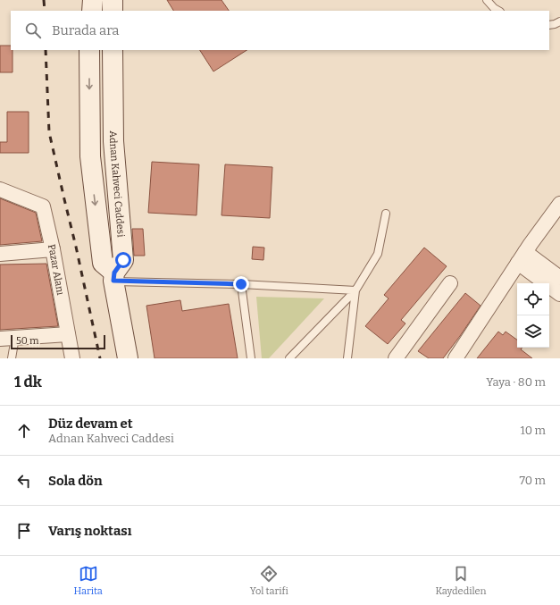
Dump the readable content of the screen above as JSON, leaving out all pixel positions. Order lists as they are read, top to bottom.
{
  "streets": {
    "main road": ["Adnan Kahveci Caddesi"],
    "street": ["Pazar Alanı"]
  },
  "scale_bar": "50 m",
  "page": {
    "search": "Burada ara",
    "scale": "50 m",
    "heading": ["1 dk", "Yaya · 80 m"],
    "list": [
      ["Düz devam et", "Adnan Kahveci Caddesi", "10 m"],
      ["Sola dön", "70 m"],
      "Varış noktası"
    ],
    "nav": ["Harita", "Yol tarifi", "Kaydedilen"]
  }
}
